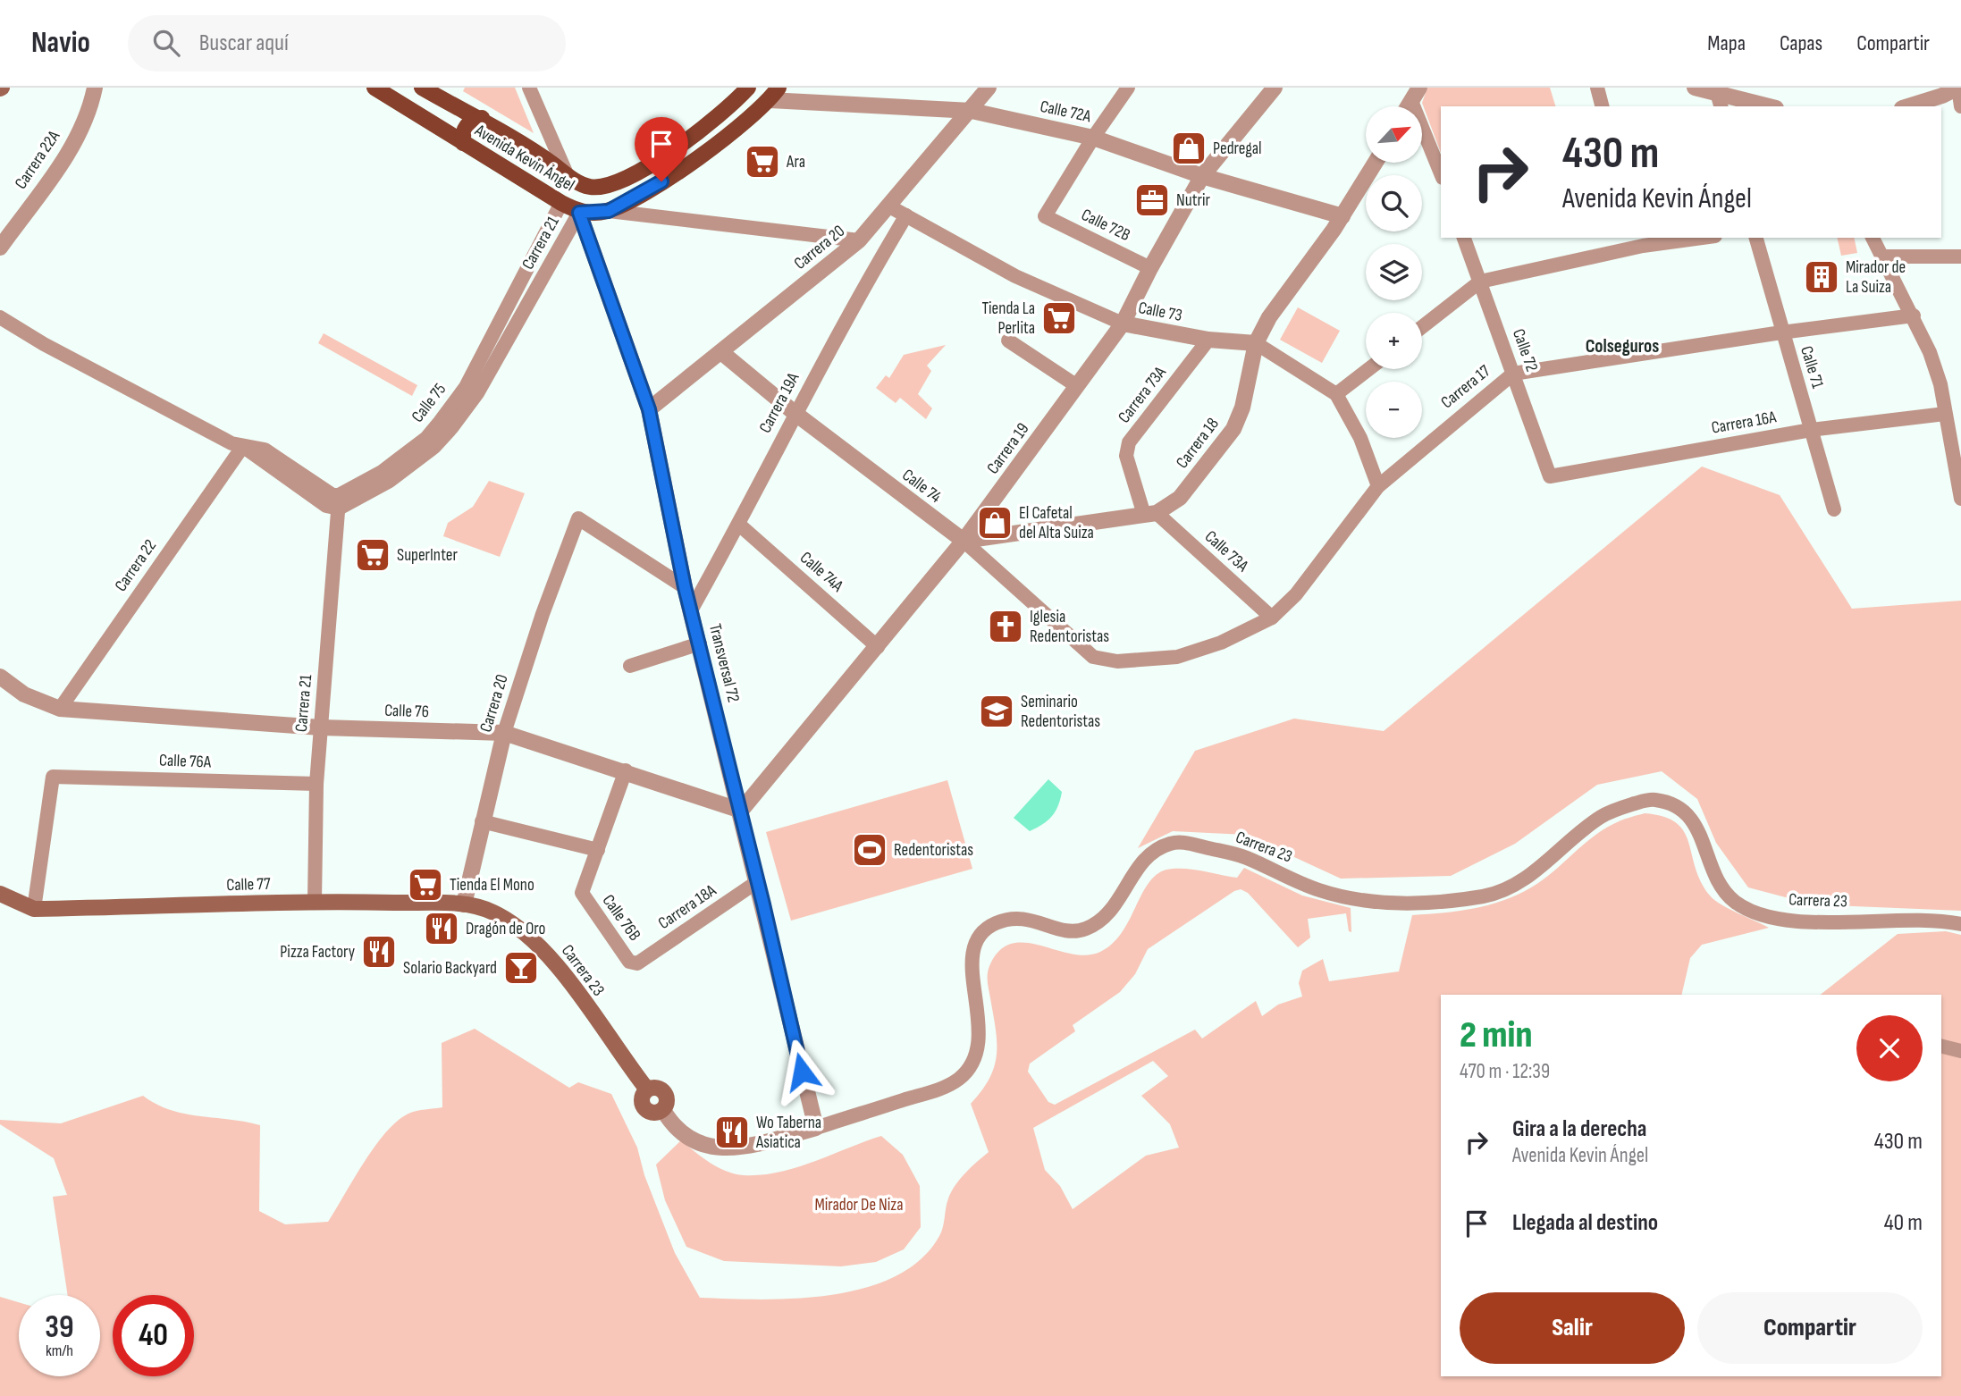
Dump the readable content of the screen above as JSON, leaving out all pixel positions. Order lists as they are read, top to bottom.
{
  "streets": {
    "main road": ["Avenida Kevin Ángel", "Carrera 23", "Calle 77"],
    "street": [
      "Calle 72A",
      "Carrera 22A",
      "Calle 72B",
      "Carrera 21",
      "Carrera 20",
      "Calle 73",
      "Calle 72",
      "Calle 71",
      "Carrera 17",
      "Carrera 73A",
      "Calle 75",
      "Carrera 19A",
      "Carrera 16A",
      "Carrera 18",
      "Carrera 19",
      "Calle 74",
      "Calle 73A",
      "Carrera 22",
      "Calle 74A",
      "Transversal 72",
      "Calle 76",
      "Calle 76A",
      "Carrera 18A",
      "Calle 76B"
    ]
  },
  "crossings": [
    ["Calle 72A", "Avenida Kevin Ángel"],
    ["Calle 72A", "Calle 72B"],
    ["Calle 72A", "Carrera 20"],
    ["Calle 72A", "Carrera 18"],
    ["Calle 72A", "Carrera 19"],
    ["Avenida Kevin Ángel", "Carrera 21"],
    ["Avenida Kevin Ángel", "Calle 75"],
    ["Avenida Kevin Ángel", "Transversal 72"],
    ["Calle 72B", "Carrera 19"],
    ["Carrera 21", "Calle 75"],
    ["Carrera 21", "Transversal 72"],
    ["Carrera 21", "Calle 76"],
    ["Carrera 21", "Calle 76A"],
    ["Carrera 21", "Calle 77"],
    ["Carrera 20", "Calle 73"],
    ["Carrera 20", "Calle 74"],
    ["Carrera 20", "Transversal 72"],
    ["Carrera 20", "Calle 76"],
    ["Carrera 20", "Carrera 23"],
    ["Carrera 20", "Calle 77"],
    ["Calle 73", "Carrera 17"],
    ["Calle 73", "Carrera 73A"],
    ["Calle 73", "Carrera 19A"],
    ["Calle 73", "Carrera 18"],
    ["Calle 73", "Carrera 19"],
    ["Calle 72", "Carrera 17"],
    ["Calle 72", "Carrera 16A"],
    ["Calle 71", "Carrera 17"],
    ["Calle 71", "Carrera 16A"],
    ["Carrera 17", "Calle 74"],
    ["Carrera 17", "Calle 73A"],
    ["Carrera 73A", "Carrera 18"],
    ["Carrera 73A", "Calle 73A"],
    ["Carrera 19A", "Calle 74"],
    ["Carrera 19A", "Calle 74A"],
    ["Carrera 19A", "Transversal 72"],
    ["Carrera 18", "Carrera 19"],
    ["Carrera 18", "Calle 74"],
    ["Carrera 18", "Calle 73A"],
    ["Carrera 19", "Calle 74"],
    ["Carrera 19", "Calle 74A"],
    ["Carrera 19", "Transversal 72"],
    ["Carrera 19", "Calle 76"],
    ["Carrera 22", "Calle 76"],
    ["Transversal 72", "Calle 76"],
    ["Transversal 72", "Carrera 23"],
    ["Transversal 72", "Carrera 18A"],
    ["Calle 76A", "Calle 77"],
    ["Carrera 23", "Calle 77"],
    ["Carrera 18A", "Calle 76B"]
  ],
  "districts": ["Colseguros"],
  "parks": ["Mirador De Niza"],
  "places": {
    "shop": ["Pedregal", "El Cafetal del Alta Suiza"],
    "supermarket": [
      "Ara",
      "Tienda La Perlita",
      "SuperInter",
      "Tienda El Mono"
    ],
    "office": ["Nutrir"],
    "building": ["Mirador de La Suiza"],
    "church": ["Iglesia Redentoristas"],
    "school or university": ["Seminario Redentoristas"],
    "sports": ["Redentoristas"],
    "restaurant": ["Dragón de Oro", "Pizza Factory", "Wo Taberna Asiatica"],
    "bar": ["Solario Backyard"]
  },
  "north": "top right",
  "page": {
    "header": "Navio",
    "search": "Buscar aquí",
    "nav": ["Mapa", "Capas", "Compartir"],
    "map_buttons": ["+", "−"],
    "turn": ["430 m", "Avenida Kevin Ángel"],
    "heading": ["2 min", "470 m · 12:39"],
    "list": [
      {
        "name": "Gira a la derecha",
        "note": "Avenida Kevin Ángel",
        "value": "430 m"
      },
      {
        "name": "Llegada al destino",
        "value": "40 m"
      }
    ],
    "buttons": ["Salir", "Compartir"],
    "speed": "39 km/h",
    "limit": "40"
  }
}
